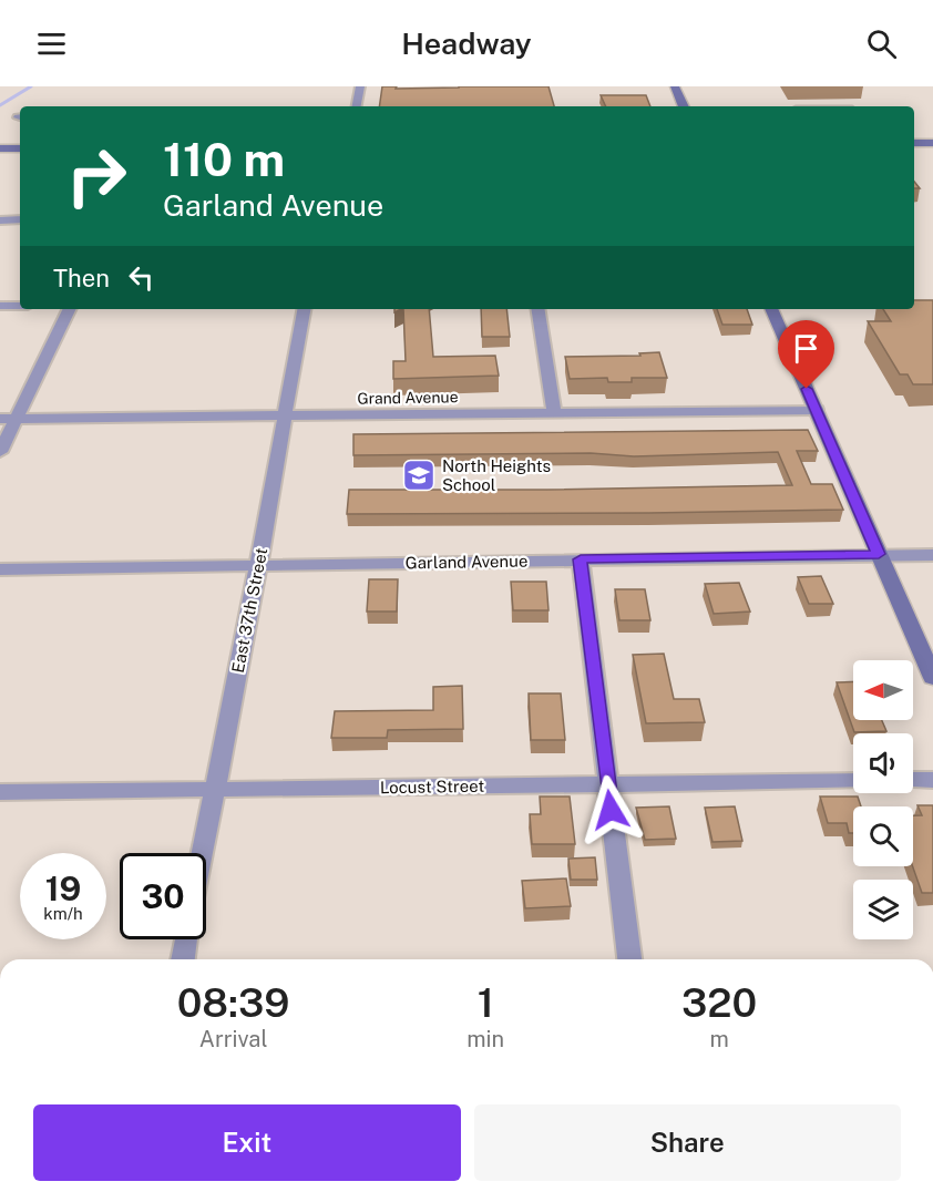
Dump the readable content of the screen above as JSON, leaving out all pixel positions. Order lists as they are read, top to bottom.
{
  "streets": {
    "street": [
      "Grand Avenue",
      "Garland Avenue",
      "East 37th Street",
      "Locust Street"
    ]
  },
  "crossings": [
    ["Grand Avenue", "East 37th Street"],
    ["Garland Avenue", "East 37th Street"],
    ["East 37th Street", "Locust Street"]
  ],
  "places": {
    "school or university": ["North Heights School"]
  },
  "north": "left",
  "page": {
    "header": "Headway",
    "turn": ["110 m", "Garland Avenue"],
    "then": "Then",
    "speed": "19 km/h",
    "limit": "30",
    "eta": [
      "08:39",
      "Arrival",
      "1",
      "min",
      "320",
      "m"
    ],
    "buttons": ["Exit", "Share"]
  }
}
